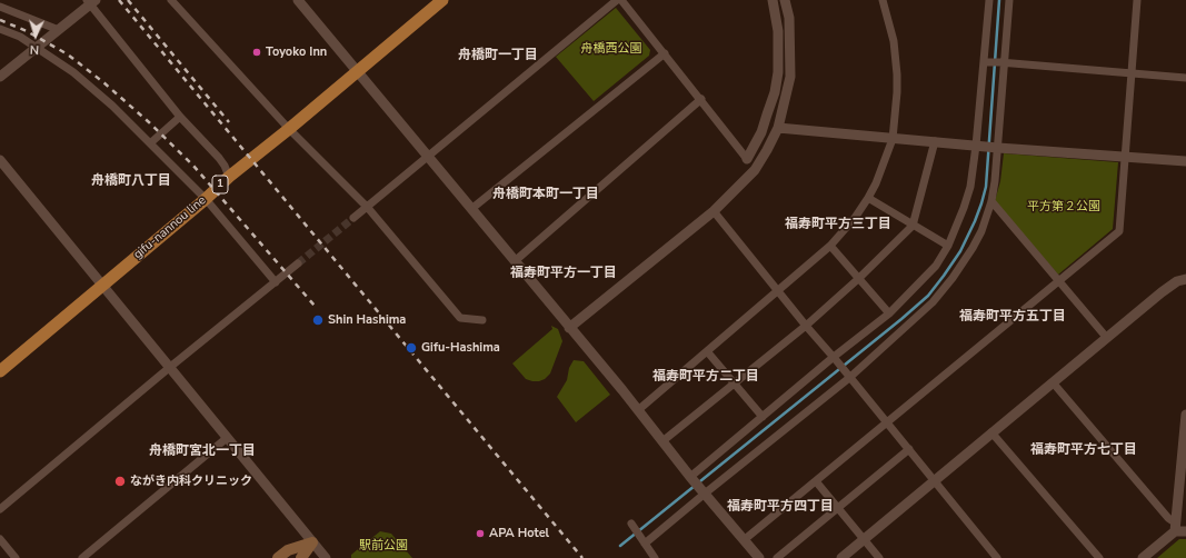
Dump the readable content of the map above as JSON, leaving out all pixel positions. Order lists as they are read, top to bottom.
{
  "streets": {
    "main road": ["1", "gifu-nannou line"]
  },
  "districts": [
    "舟橋町一丁目",
    "舟橋町八丁目",
    "舟橋町本町一丁目",
    "福寿町平方三丁目",
    "福寿町平方一丁目",
    "福寿町平方五丁目",
    "福寿町平方二丁目",
    "福寿町平方七丁目",
    "舟橋町宮北一丁目",
    "福寿町平方四丁目"
  ],
  "parks": ["舟橋西公園", "平方第２公園", "駅前公園"],
  "places": [
    "Toyoko Inn",
    "Shin Hashima",
    "Gifu-Hashima",
    "ながき内科クリニック",
    "APA Hotel"
  ],
  "north": "bottom"
}
